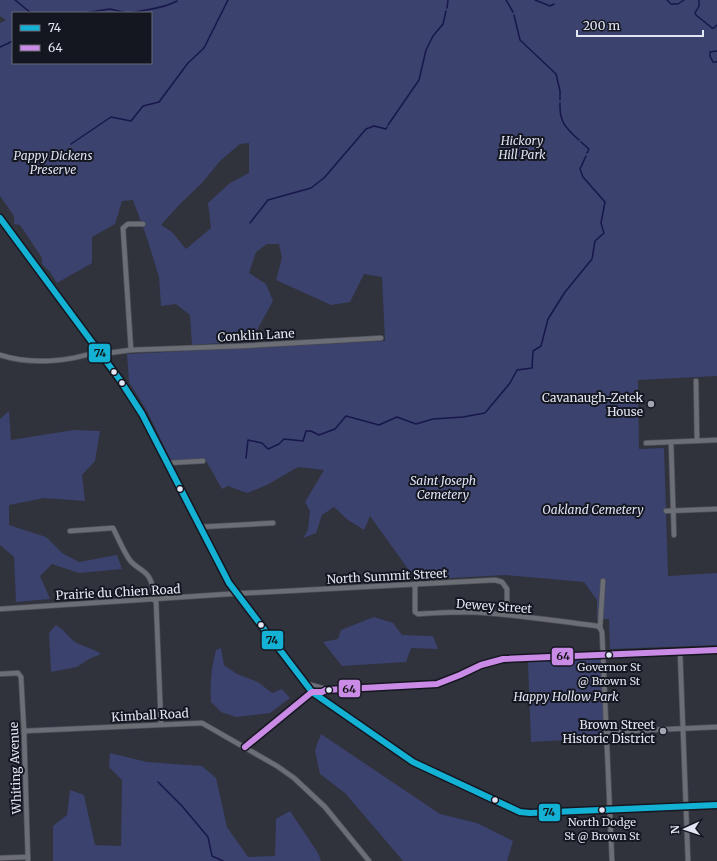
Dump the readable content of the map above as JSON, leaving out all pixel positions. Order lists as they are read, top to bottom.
{
  "streets": {
    "street": [
      "Conklin Lane",
      "North Summit Street",
      "Prairie du Chien Road",
      "Dewey Street",
      "Kimball Road",
      "Whiting Avenue"
    ]
  },
  "crossings": [
    ["North Summit Street", "Prairie du Chien Road"],
    ["North Summit Street", "Dewey Street"],
    ["Kimball Road", "Whiting Avenue"]
  ],
  "parks": [
    "Hickory Hill Park",
    "Pappy Dickens Preserve",
    "Saint Joseph Cemetery",
    "Oakland Cemetery",
    "Happy Hollow Park"
  ],
  "places": [
    "Cavanaugh-Zetek House",
    "Governor St @ Brown St",
    "Brown Street Historic District",
    "North Dodge St @ Brown St"
  ],
  "lines": ["transit line 74", "transit line 64"],
  "legend": ["74", "64"],
  "scale_bar": "200 m",
  "north": "left"
}
